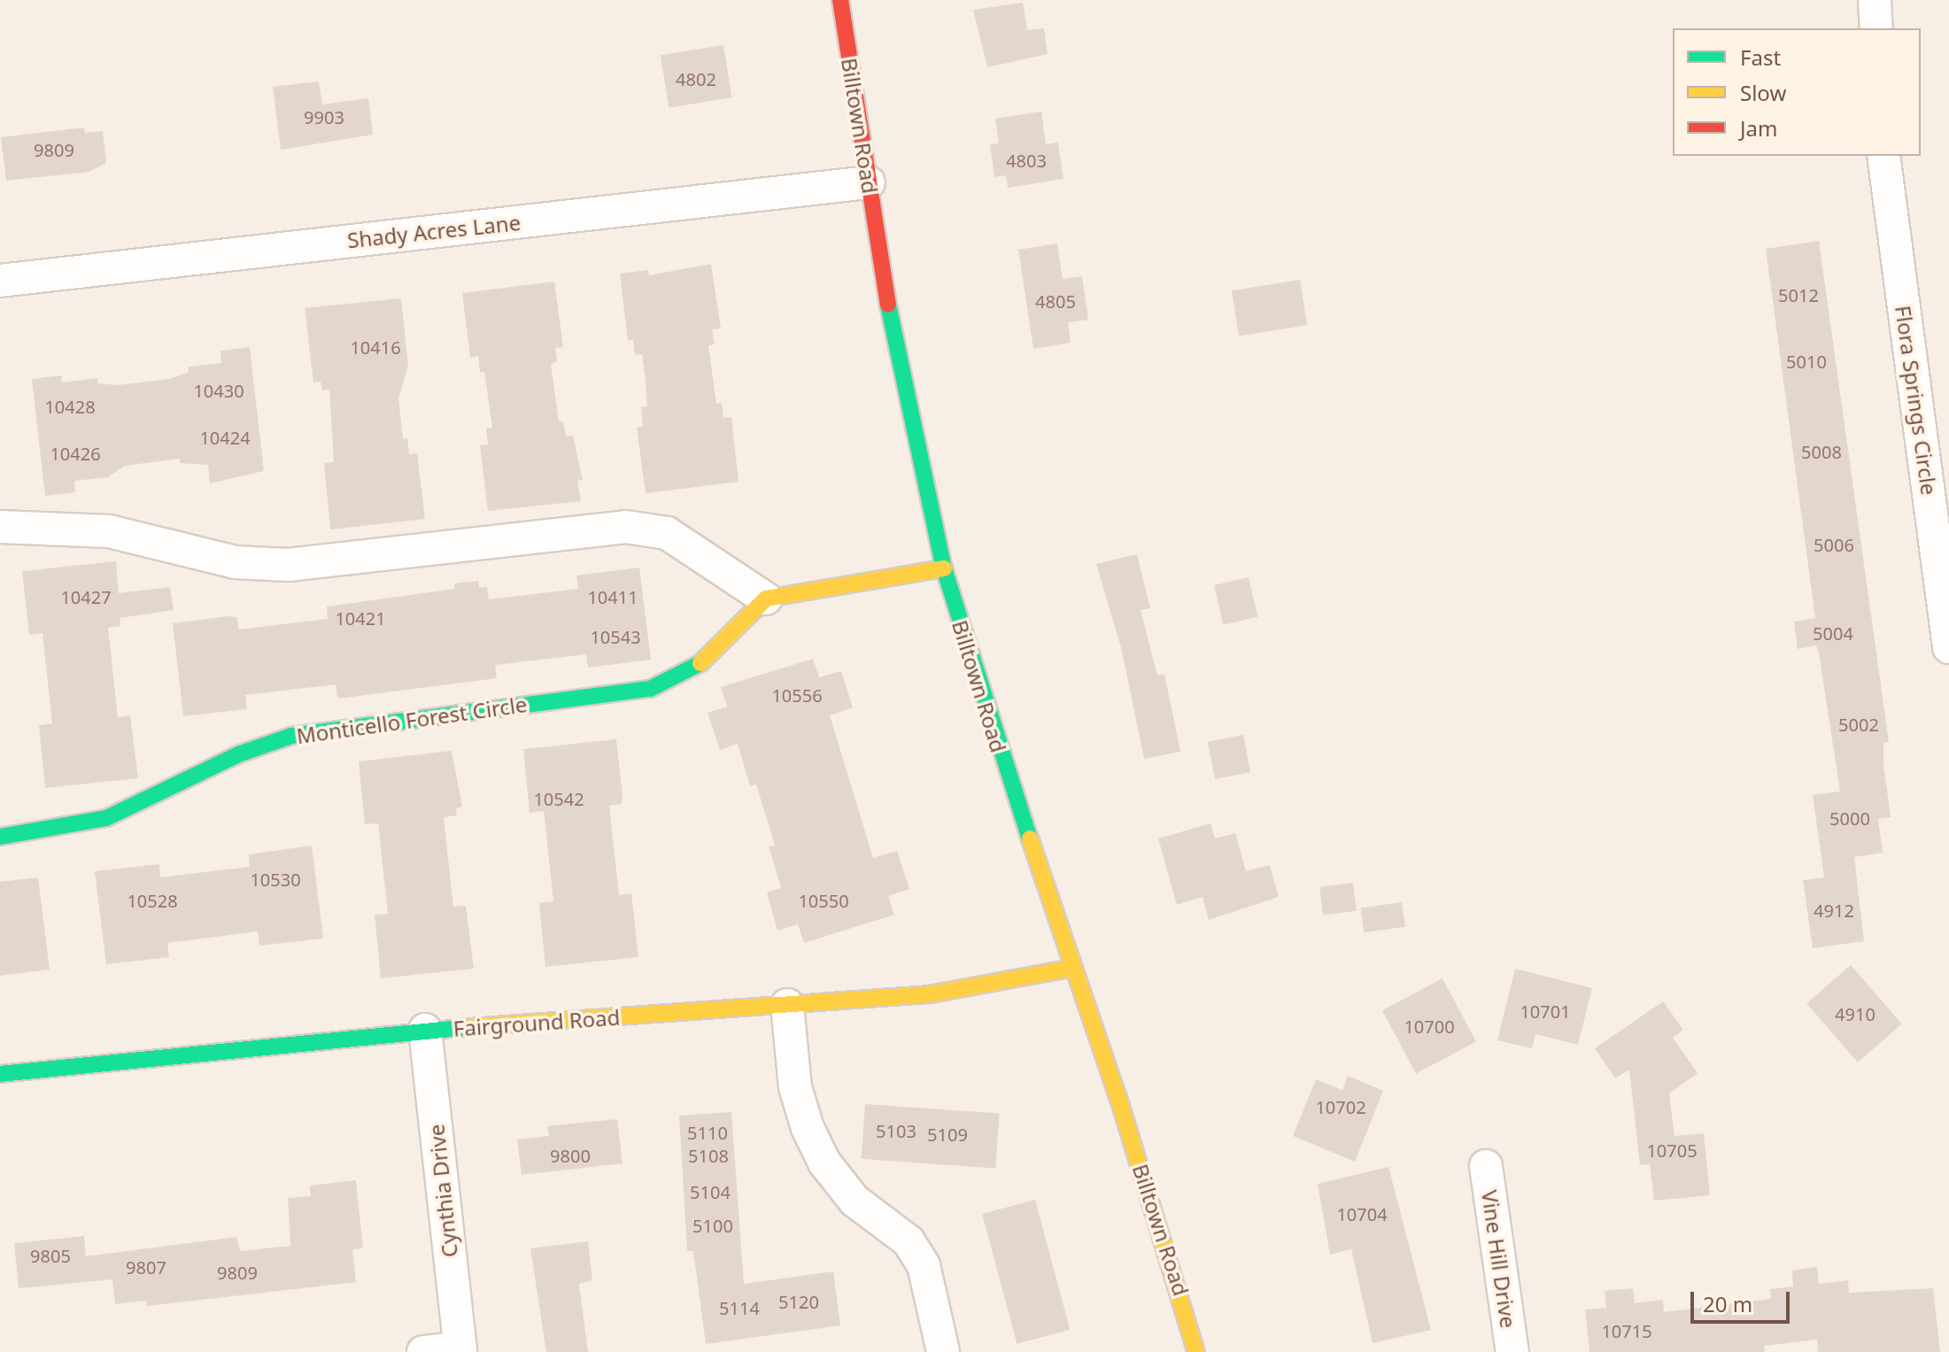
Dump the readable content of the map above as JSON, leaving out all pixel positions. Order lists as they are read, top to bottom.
{
  "streets": {
    "street": [
      "Billtown Road",
      "Shady Acres Lane",
      "Flora Springs Circle",
      "Monticello Forest Circle",
      "Fairground Road",
      "Cynthia Drive",
      "Vine Hill Drive"
    ]
  },
  "crossings": [
    ["Billtown Road", "Shady Acres Lane"],
    ["Billtown Road", "Fairground Road"],
    ["Fairground Road", "Cynthia Drive"]
  ],
  "house_numbers": [
    "4802",
    "9903",
    "9809",
    "4803",
    "5012",
    "4805",
    "10416",
    "5010",
    "10430",
    "10428",
    "10424",
    "5008",
    "10426",
    "5006",
    "10427",
    "10411",
    "10421",
    "5004",
    "10543",
    "10556",
    "5002",
    "10542",
    "5000",
    "10530",
    "10528",
    "10550",
    "4912",
    "10701",
    "4910",
    "10700",
    "10702",
    "5103",
    "5110",
    "5109",
    "10705",
    "9800",
    "5108",
    "5104",
    "10704",
    "5100",
    "9805",
    "9807",
    "9809",
    "5120",
    "5114",
    "10715"
  ],
  "legend": ["Fast", "Slow", "Jam"],
  "scale_bar": "20 m"
}
